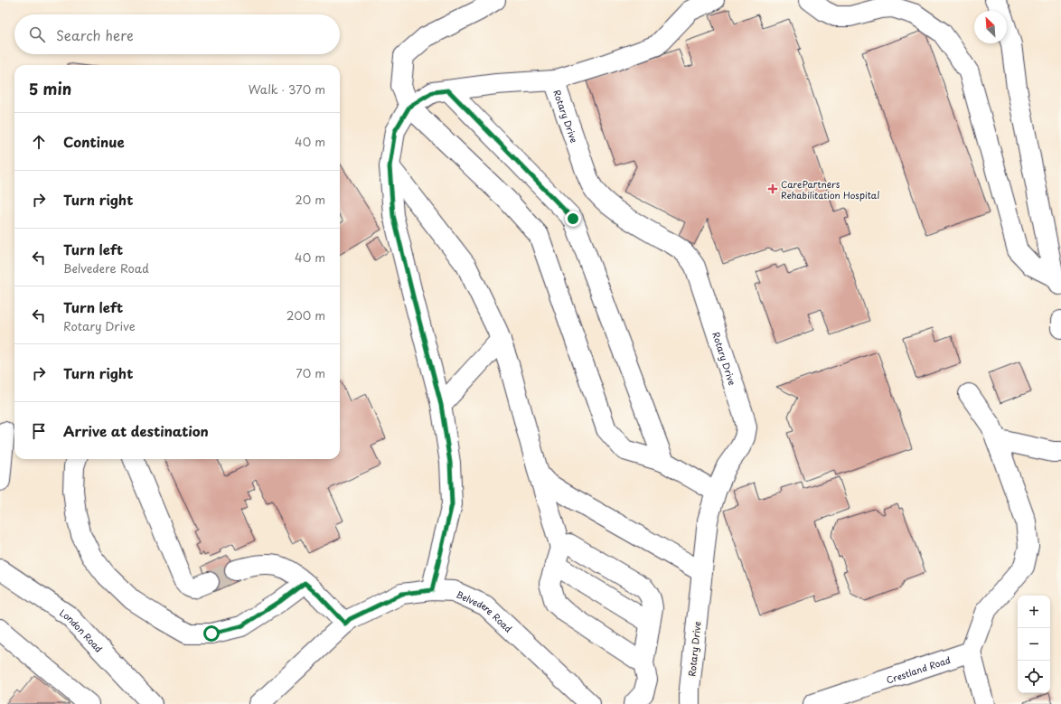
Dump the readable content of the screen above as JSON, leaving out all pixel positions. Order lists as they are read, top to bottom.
{
  "streets": {
    "street": [
      "Rotary Drive",
      "Belvedere Road",
      "London Road",
      "Crestland Road"
    ]
  },
  "crossings": [
    ["Rotary Drive", "Belvedere Road"]
  ],
  "places": {
    "health": ["CarePartners Rehabilitation Hospital"]
  },
  "north": "top left",
  "page": {
    "search": "Search here",
    "heading": ["5 min", "Walk · 370 m"],
    "list": [
      ["Continue", "40 m"],
      ["Turn right", "20 m"],
      ["Turn left", "Belvedere Road", "40 m"],
      ["Turn left", "Rotary Drive", "200 m"],
      ["Turn right", "70 m"],
      "Arrive at destination"
    ],
    "map_buttons": ["+", "−"]
  }
}
